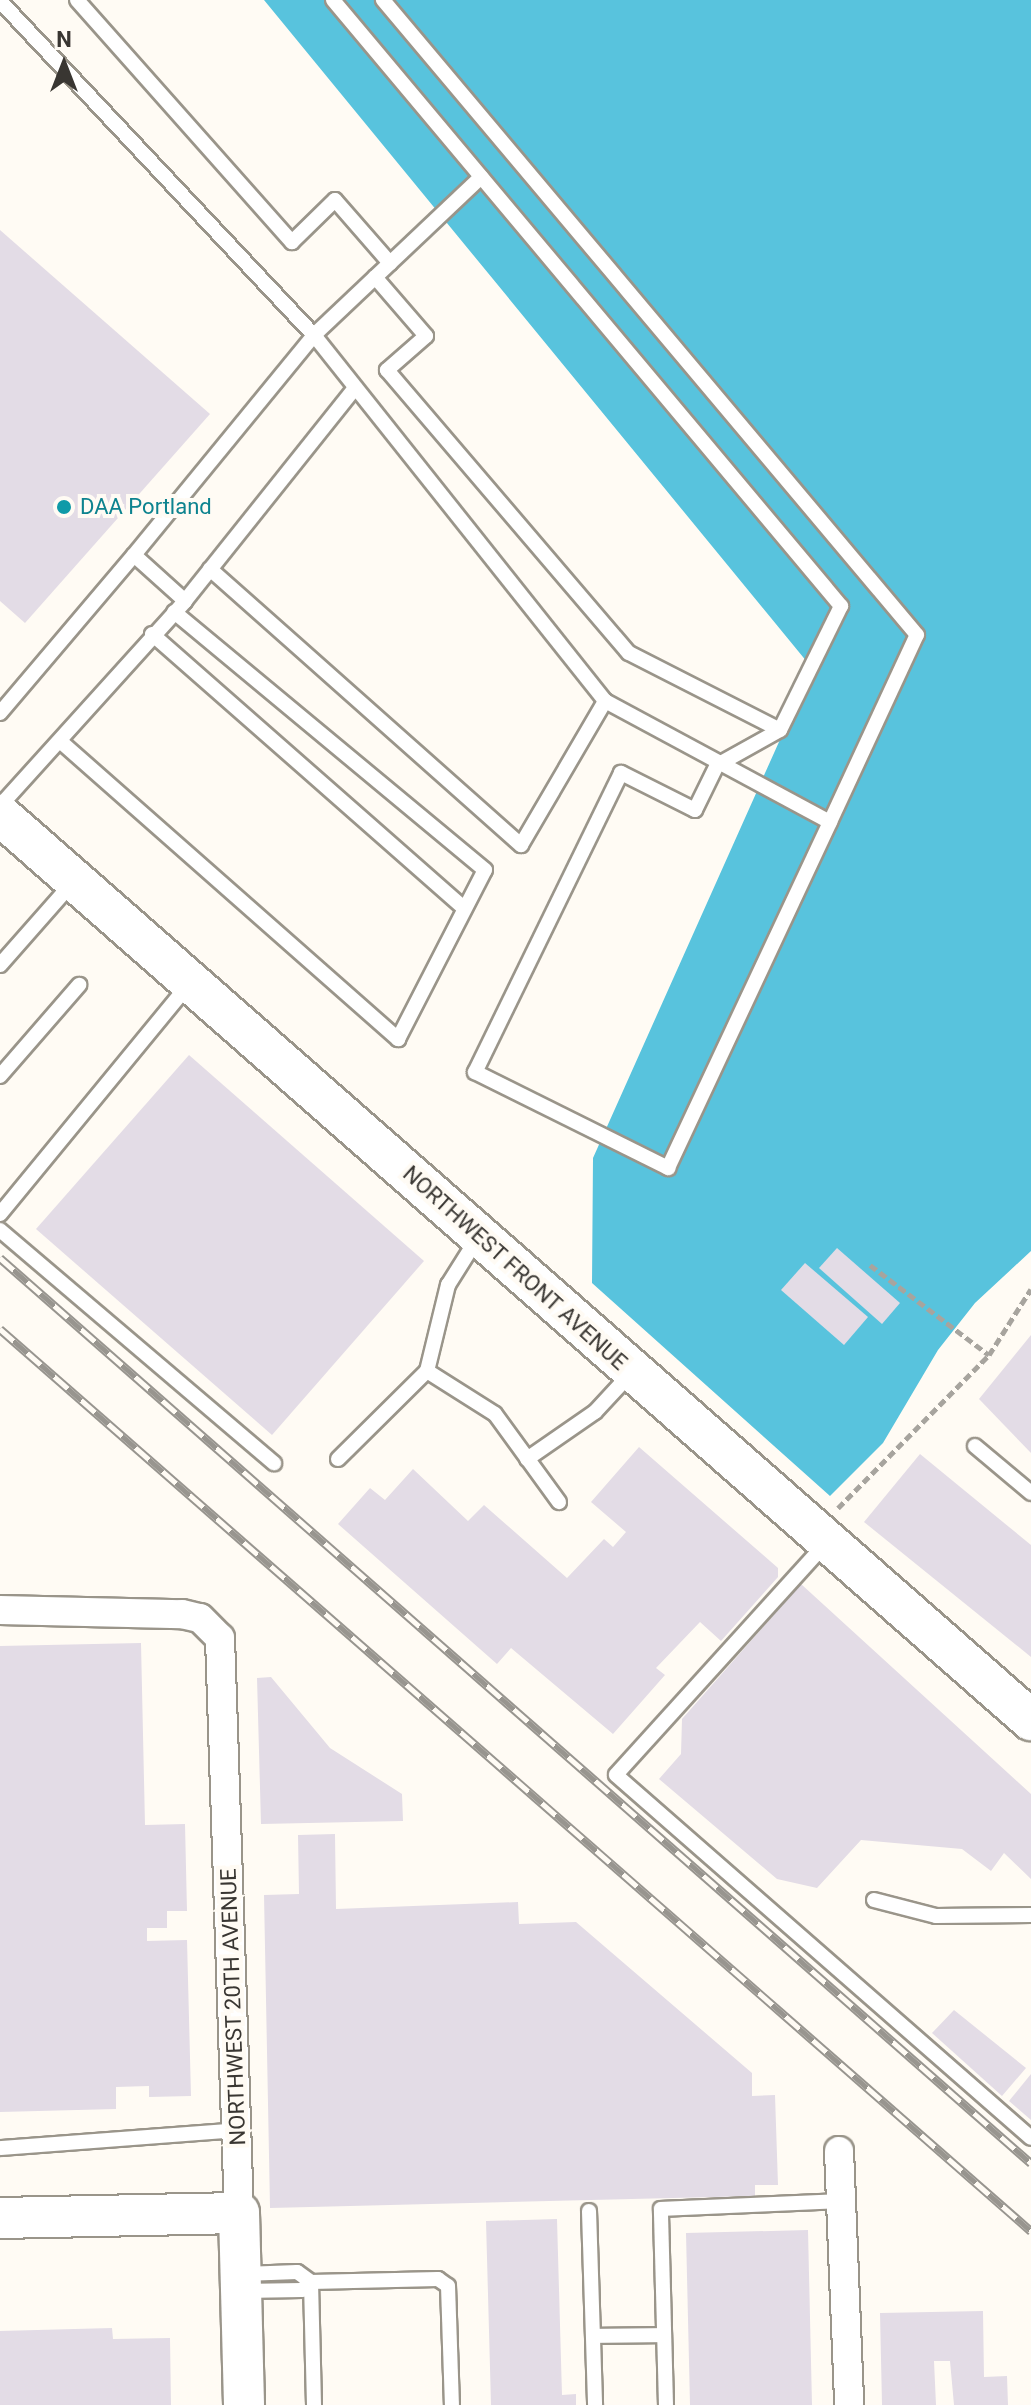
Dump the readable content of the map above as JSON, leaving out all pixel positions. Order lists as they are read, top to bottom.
{
  "streets": {
    "main road": ["NORTHWEST FRONT AVENUE", "NORTHWEST 20TH AVENUE"]
  },
  "places": ["DAA Portland"],
  "north": "top"
}
